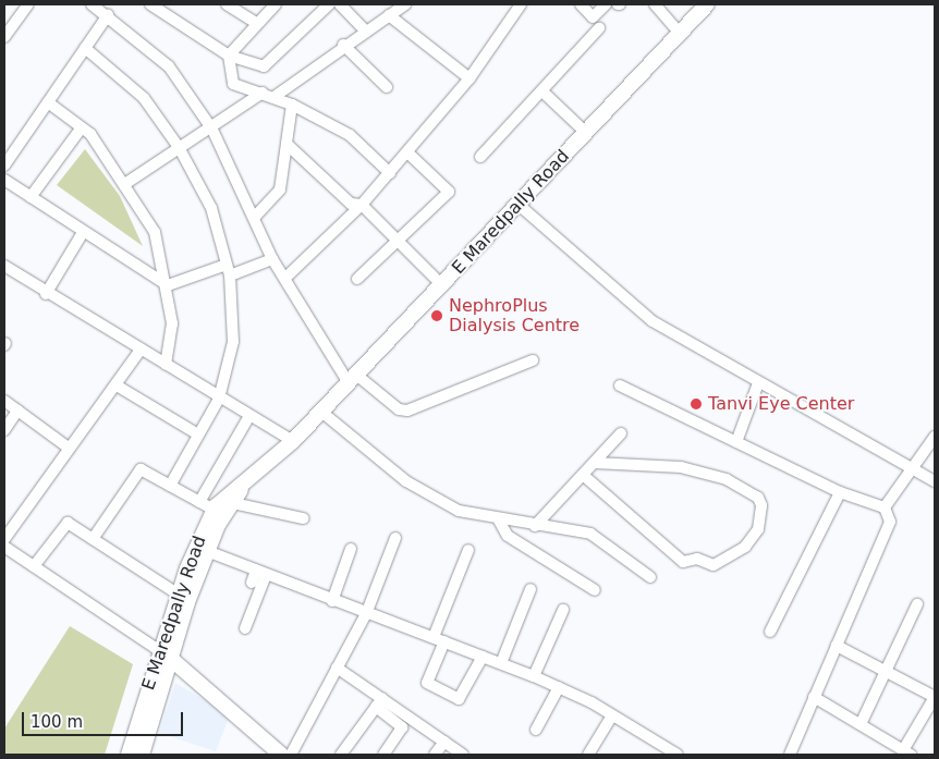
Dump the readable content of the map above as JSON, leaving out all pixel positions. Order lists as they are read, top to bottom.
{
  "streets": {
    "main road": ["E Maredpally Road"]
  },
  "places": ["NephroPlus Dialysis Centre", "Tanvi Eye Center"],
  "scale_bar": "100 m"
}
